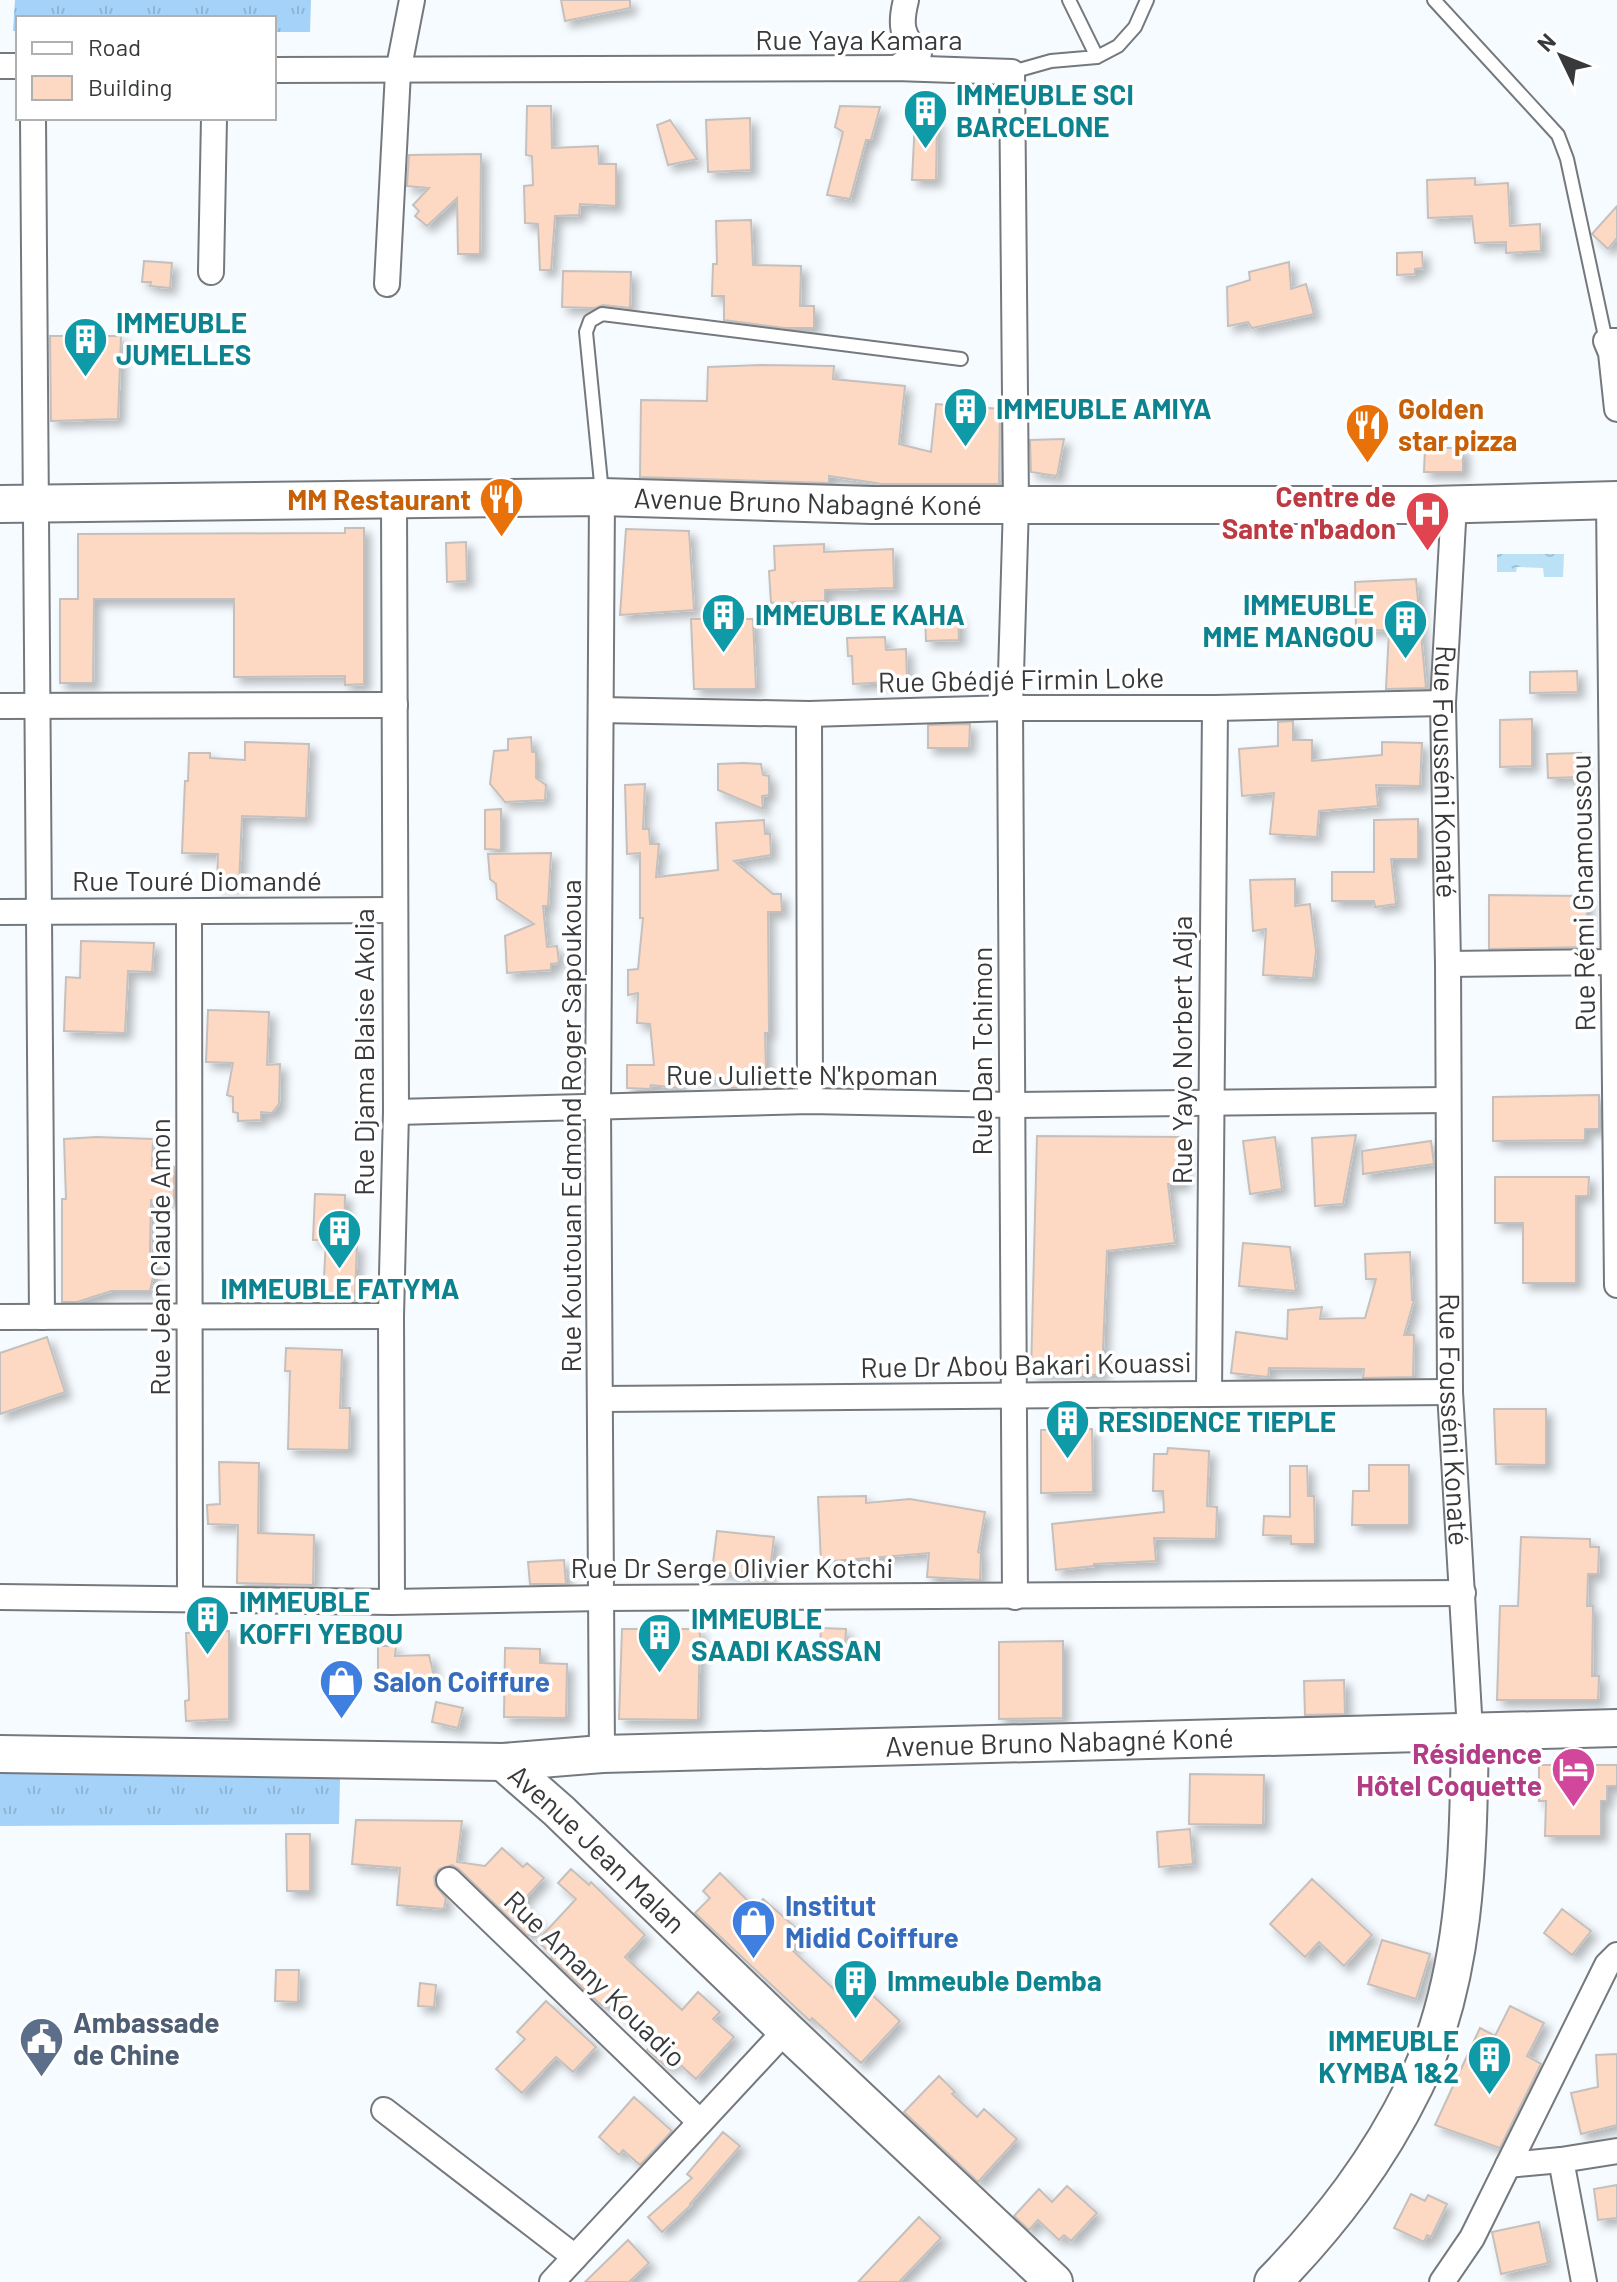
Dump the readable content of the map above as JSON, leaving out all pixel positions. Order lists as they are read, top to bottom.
{
  "streets": {
    "main road": ["Avenue Bruno Nabagné Koné", "Rue Fousséni Konaté", "Avenue Jean Malan"],
    "street": [
      "Rue Yaya Kamara",
      "Rue Gbédjé Firmin Loke",
      "Rue Touré Diomandé",
      "Rue Rémi Gnamoussou",
      "Rue Yayo Norbert Adja",
      "Rue Dan Tchimon",
      "Rue Djama Blaise Akolia",
      "Rue Juliette N'kpoman",
      "Rue Koutouan Edmond Roger Sapoukoua",
      "Rue Jean Claude Amon",
      "Rue Dr Abou Bakari Kouassi",
      "Rue Dr Serge Olivier Kotchi",
      "Rue Amany Kouadio"
    ]
  },
  "crossings": [
    ["Avenue Bruno Nabagné Koné", "Rue Fousséni Konaté"],
    ["Avenue Bruno Nabagné Koné", "Rue Rémi Gnamoussou"],
    ["Avenue Bruno Nabagné Koné", "Rue Dan Tchimon"],
    ["Avenue Bruno Nabagné Koné", "Rue Djama Blaise Akolia"],
    ["Avenue Bruno Nabagné Koné", "Rue Koutouan Edmond Roger Sapoukoua"],
    ["Avenue Bruno Nabagné Koné", "Avenue Jean Malan"],
    ["Rue Gbédjé Firmin Loke", "Rue Fousséni Konaté"],
    ["Rue Gbédjé Firmin Loke", "Rue Yayo Norbert Adja"],
    ["Rue Gbédjé Firmin Loke", "Rue Dan Tchimon"],
    ["Rue Gbédjé Firmin Loke", "Rue Koutouan Edmond Roger Sapoukoua"],
    ["Rue Fousséni Konaté", "Rue Juliette N'kpoman"],
    ["Rue Fousséni Konaté", "Rue Dr Abou Bakari Kouassi"],
    ["Rue Fousséni Konaté", "Rue Dr Serge Olivier Kotchi"],
    ["Rue Touré Diomandé", "Rue Djama Blaise Akolia"],
    ["Rue Touré Diomandé", "Rue Jean Claude Amon"],
    ["Rue Yayo Norbert Adja", "Rue Juliette N'kpoman"],
    ["Rue Yayo Norbert Adja", "Rue Dr Abou Bakari Kouassi"],
    ["Rue Dan Tchimon", "Rue Juliette N'kpoman"],
    ["Rue Dan Tchimon", "Rue Dr Abou Bakari Kouassi"],
    ["Rue Dan Tchimon", "Rue Dr Serge Olivier Kotchi"],
    ["Rue Djama Blaise Akolia", "Rue Juliette N'kpoman"],
    ["Rue Djama Blaise Akolia", "Rue Dr Serge Olivier Kotchi"],
    ["Rue Juliette N'kpoman", "Rue Koutouan Edmond Roger Sapoukoua"],
    ["Rue Koutouan Edmond Roger Sapoukoua", "Rue Dr Abou Bakari Kouassi"],
    ["Rue Koutouan Edmond Roger Sapoukoua", "Rue Dr Serge Olivier Kotchi"],
    ["Rue Jean Claude Amon", "Rue Dr Serge Olivier Kotchi"]
  ],
  "places": {
    "building": [
      "IMMEUBLE SCI BARCELONE",
      "IMMEUBLE JUMELLES",
      "IMMEUBLE AMIYA",
      "IMMEUBLE KAHA",
      "IMMEUBLE MME MANGOU",
      "IMMEUBLE FATYMA",
      "RESIDENCE TIEPLE",
      "IMMEUBLE KOFFI YEBOU",
      "IMMEUBLE SAADI KASSAN",
      "Immeuble Demba",
      "IMMEUBLE KYMBA 1&2"
    ],
    "restaurant": ["Golden star pizza", "MM Restaurant"],
    "hospital": ["Centre de Sante n'badon"],
    "shop": ["Salon Coiffure", "Institut Midid Coiffure"],
    "hotel": ["Résidence Hôtel Coquette"],
    "public building": ["Ambassade de Chine"]
  },
  "legend": ["Road", "Building"],
  "north": "top left"
}
